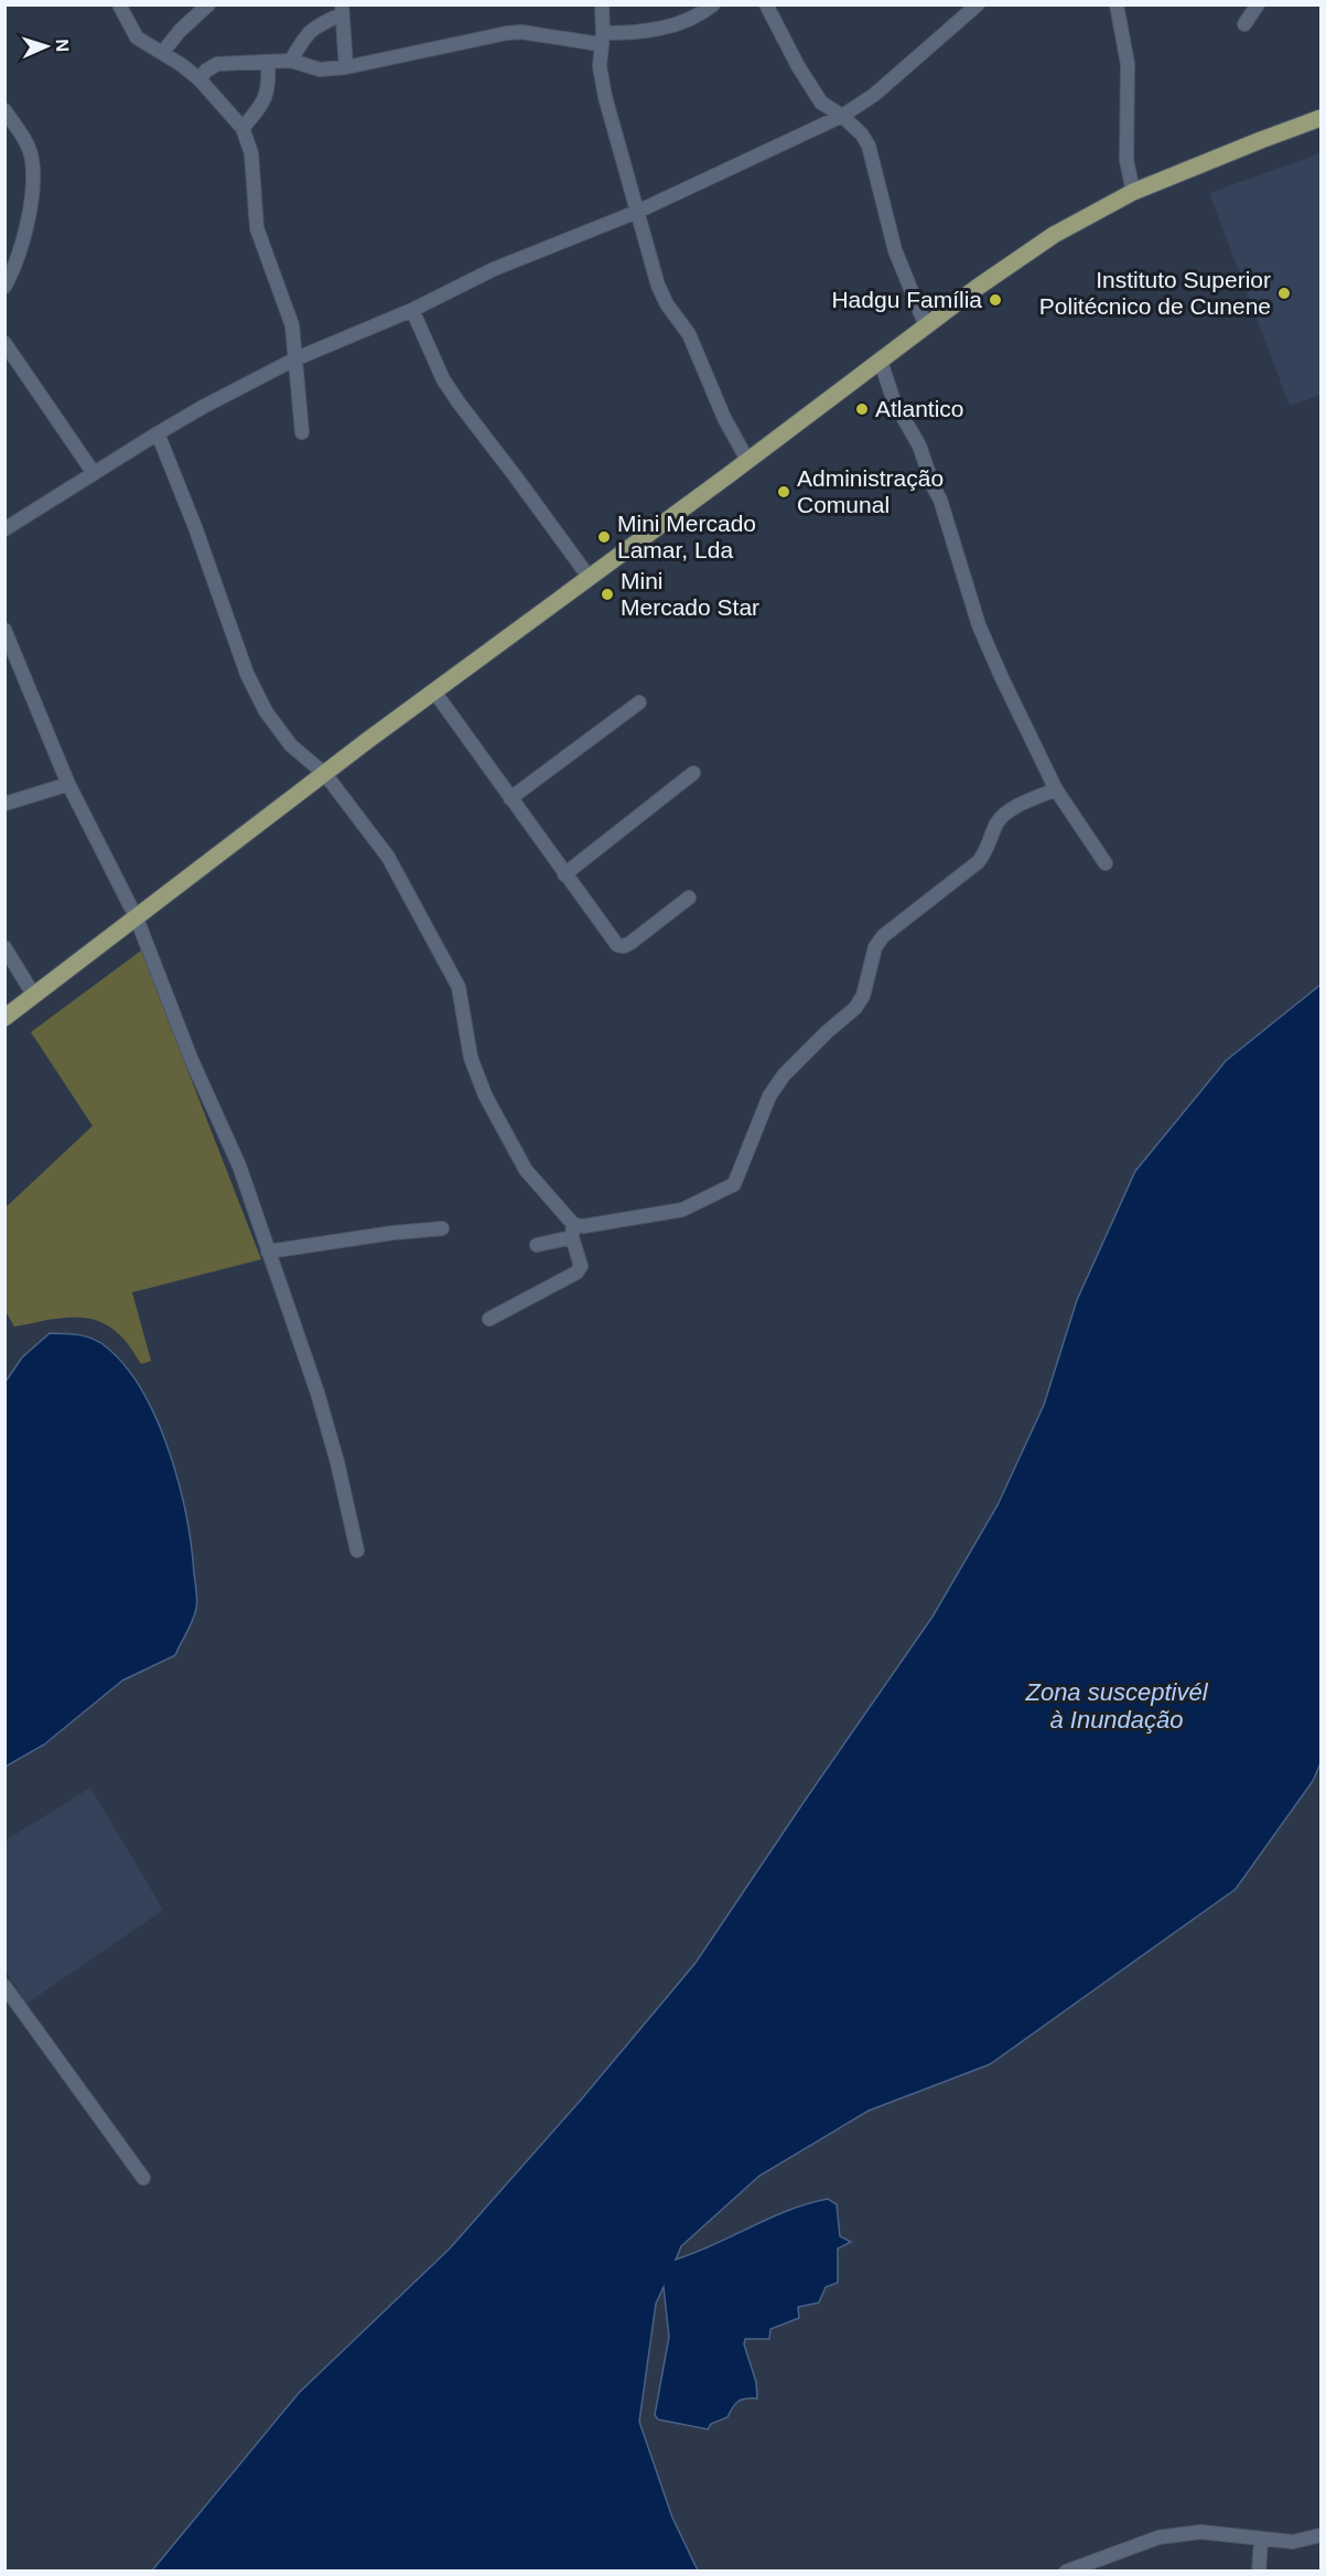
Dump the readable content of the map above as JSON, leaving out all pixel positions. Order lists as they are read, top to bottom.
{
  "water": ["Zona susceptivél à Inundação"],
  "places": [
    "Instituto Superior Politécnico de Cunene",
    "Hadgu Família",
    "Atlantico",
    "Administração Comunal",
    "Mini Mercado Lamar, Lda",
    "Mini Mercado Star"
  ],
  "north": "right"
}
